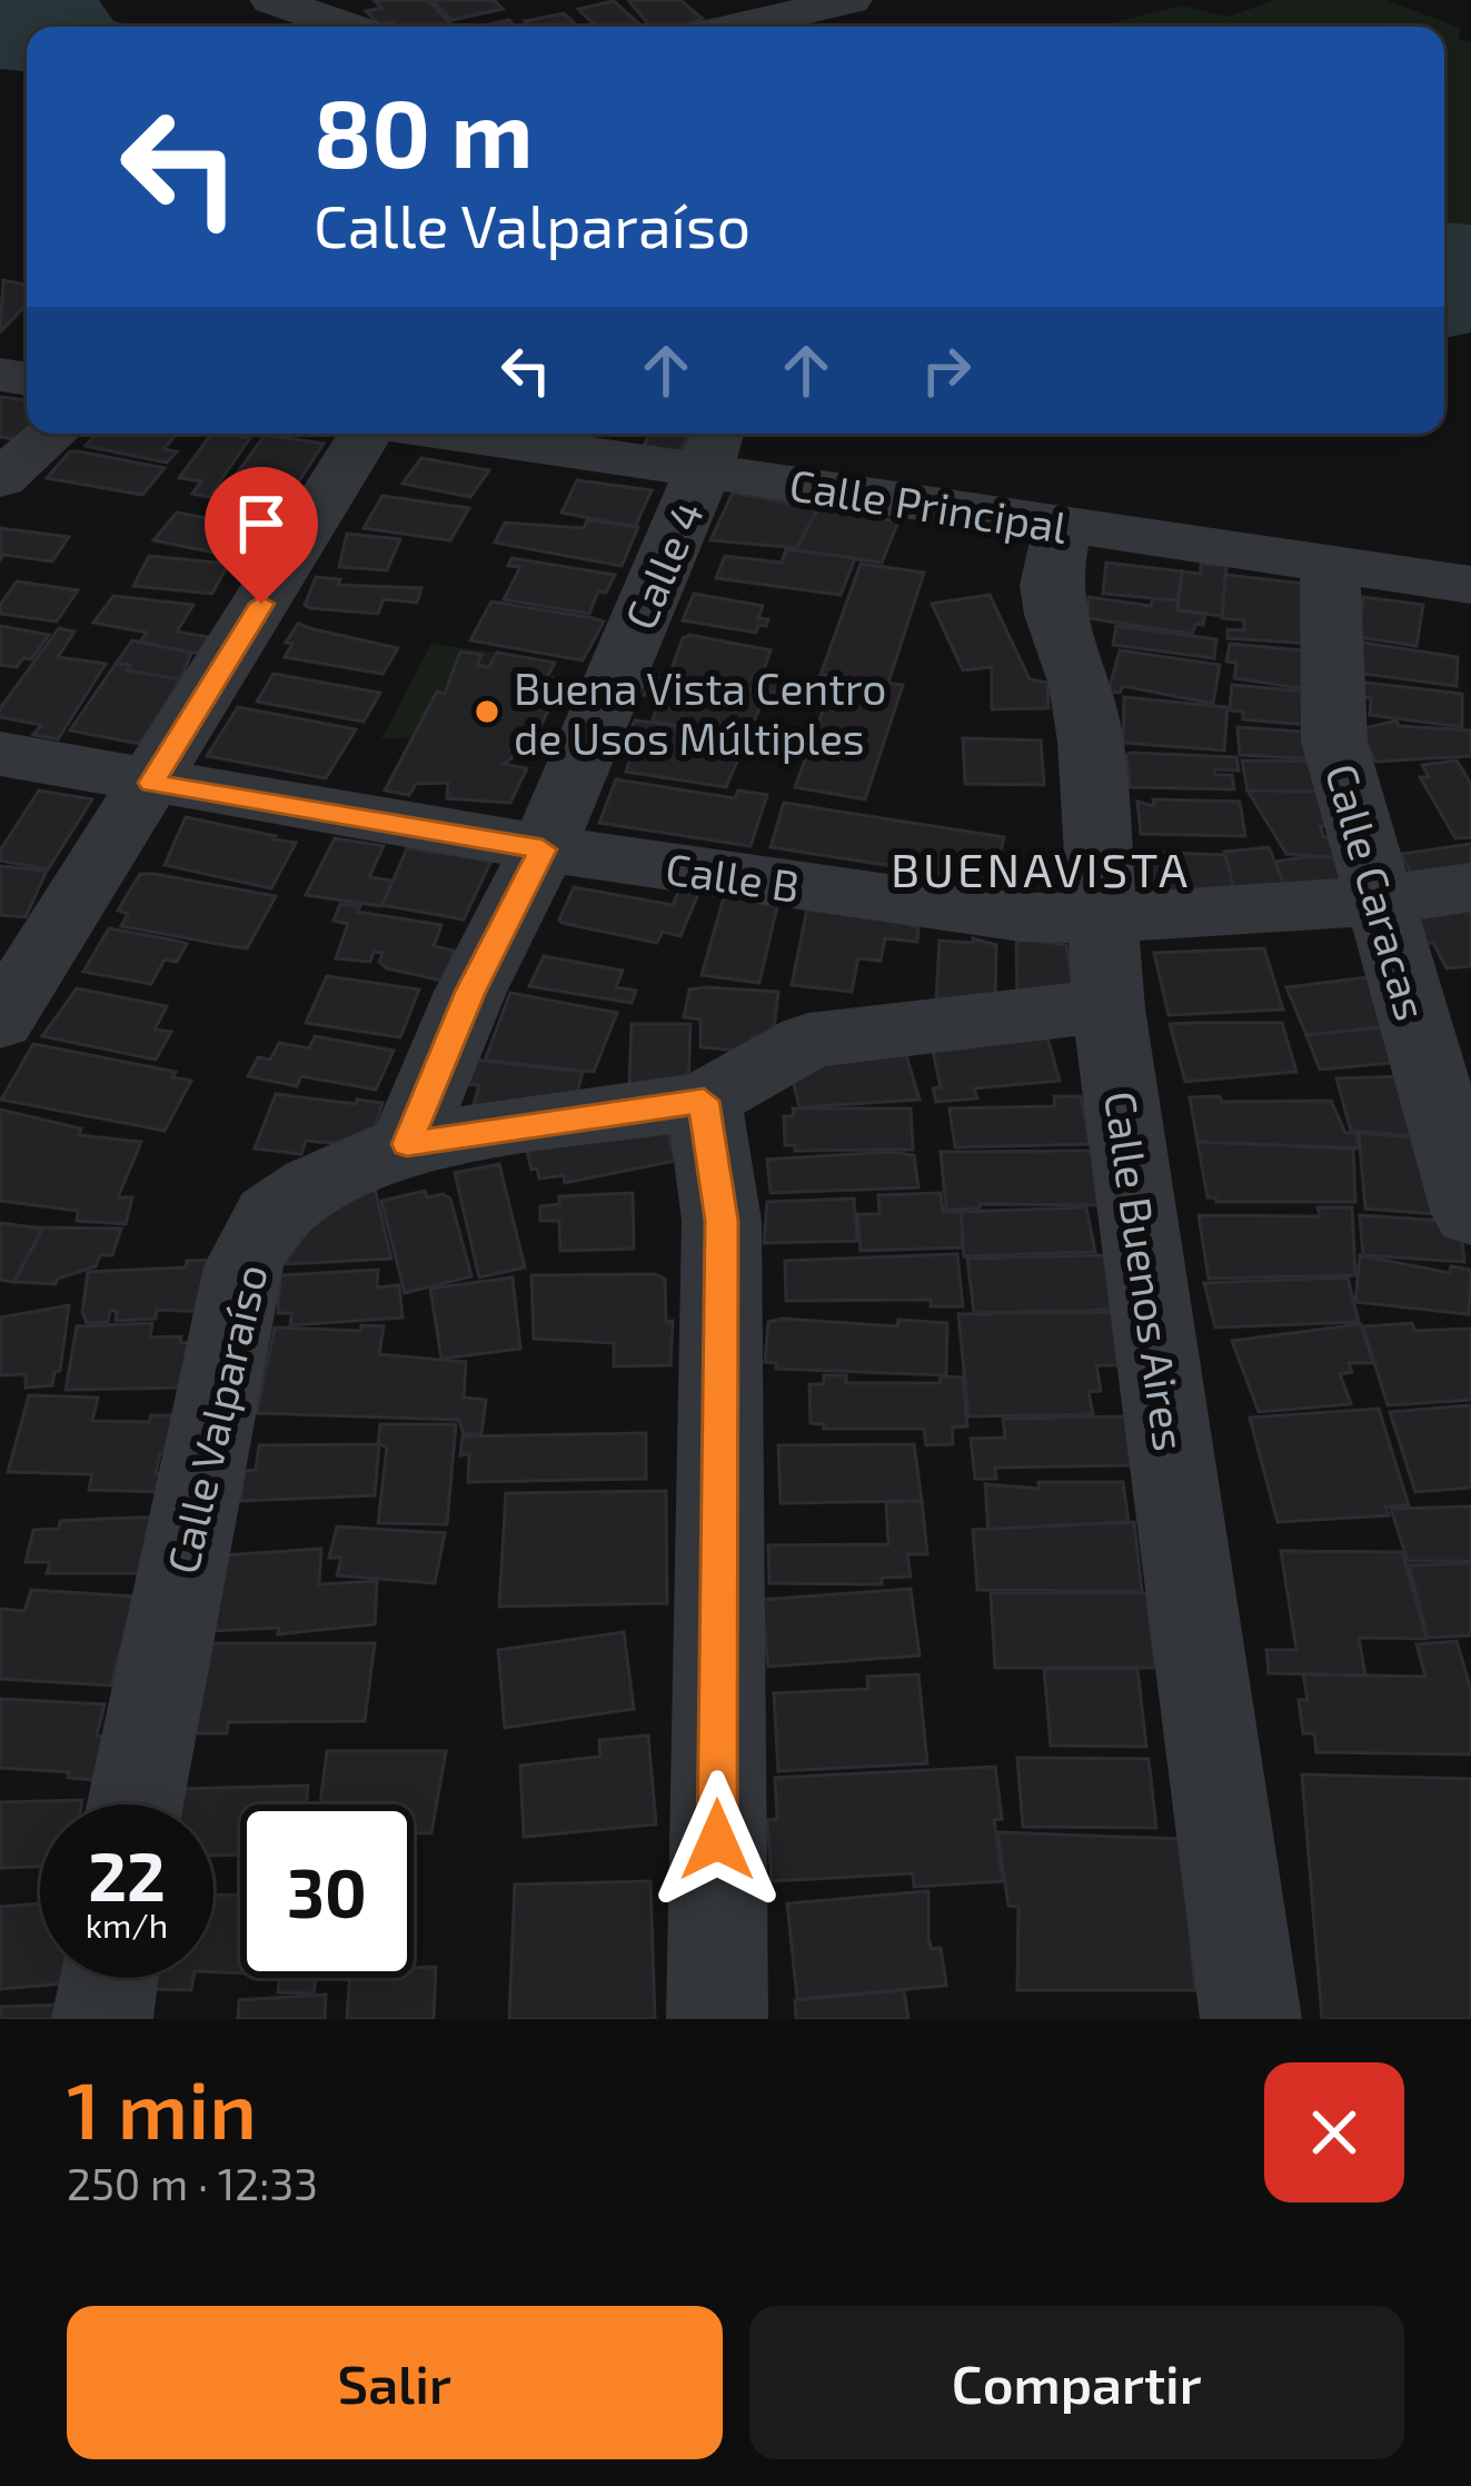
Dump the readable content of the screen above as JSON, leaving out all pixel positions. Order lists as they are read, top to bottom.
{
  "streets": {
    "street": [
      "Calle Principal",
      "Calle 4",
      "Calle B",
      "Calle Caracas",
      "Calle Buenos Aires",
      "Calle Valparaíso"
    ]
  },
  "crossings": [
    ["Calle Principal", "Calle 4"],
    ["Calle Principal", "Calle Caracas"],
    ["Calle Principal", "Calle Buenos Aires"],
    ["Calle 4", "Calle B"],
    ["Calle 4", "Calle Valparaíso"],
    ["Calle B", "Calle Caracas"],
    ["Calle B", "Calle Buenos Aires"]
  ],
  "districts": ["BUENAVISTA"],
  "places": ["Buena Vista Centro de Usos Múltiples"],
  "page": {
    "turn": ["80 m", "Calle Valparaíso"],
    "speed": "22 km/h",
    "limit": "30",
    "heading": ["1 min", "250 m · 12:33"],
    "buttons": ["Salir", "Compartir"]
  }
}
